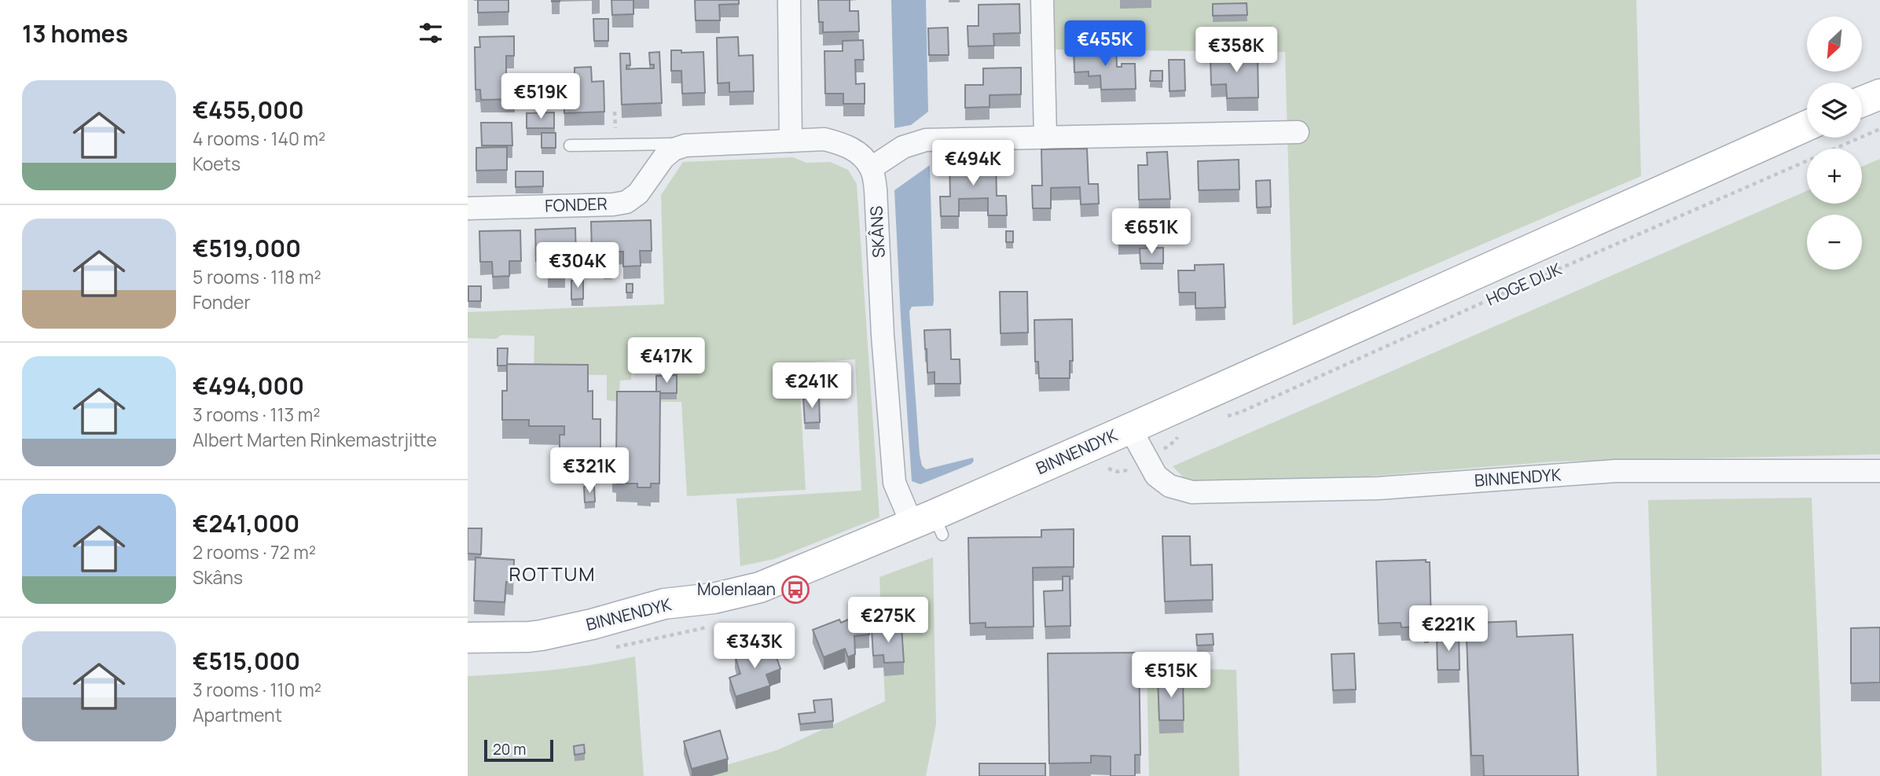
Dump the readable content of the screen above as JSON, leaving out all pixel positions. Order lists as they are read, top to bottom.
{
  "streets": {
    "main road": ["HOGE DIJK", "BINNENDYK"],
    "street": ["FONDER", "SKÂNS"]
  },
  "crossings": [
    ["SKÂNS", "BINNENDYK"],
    ["HOGE DIJK", "BINNENDYK"]
  ],
  "districts": ["ROTTUM"],
  "places": {
    "bus stop": ["Molenlaan"]
  },
  "scale_bar": "20 m",
  "north": "bottom left",
  "page": {
    "heading": "13 homes",
    "map_buttons": ["+", "−"],
    "price": [
      "€455K",
      "€358K",
      "€519K",
      "€494K",
      "€651K",
      "€304K",
      "€417K",
      "€241K",
      "€321K",
      "€275K",
      "€221K",
      "€343K",
      "€515K"
    ],
    "list": [
      {
        "name": "€455,000",
        "note": "4 rooms · 140 m² · Koets"
      },
      {
        "name": "€519,000",
        "note": "5 rooms · 118 m² · Fonder"
      },
      {
        "name": "€494,000",
        "note": "3 rooms · 113 m² · Albert Marten Rinkemastrjitte"
      },
      {
        "name": "€241,000",
        "note": "2 rooms · 72 m² · Skâns"
      },
      {
        "name": "€515,000",
        "note": "3 rooms · 110 m² · Apartment"
      }
    ],
    "scale": "20 m"
  }
}
